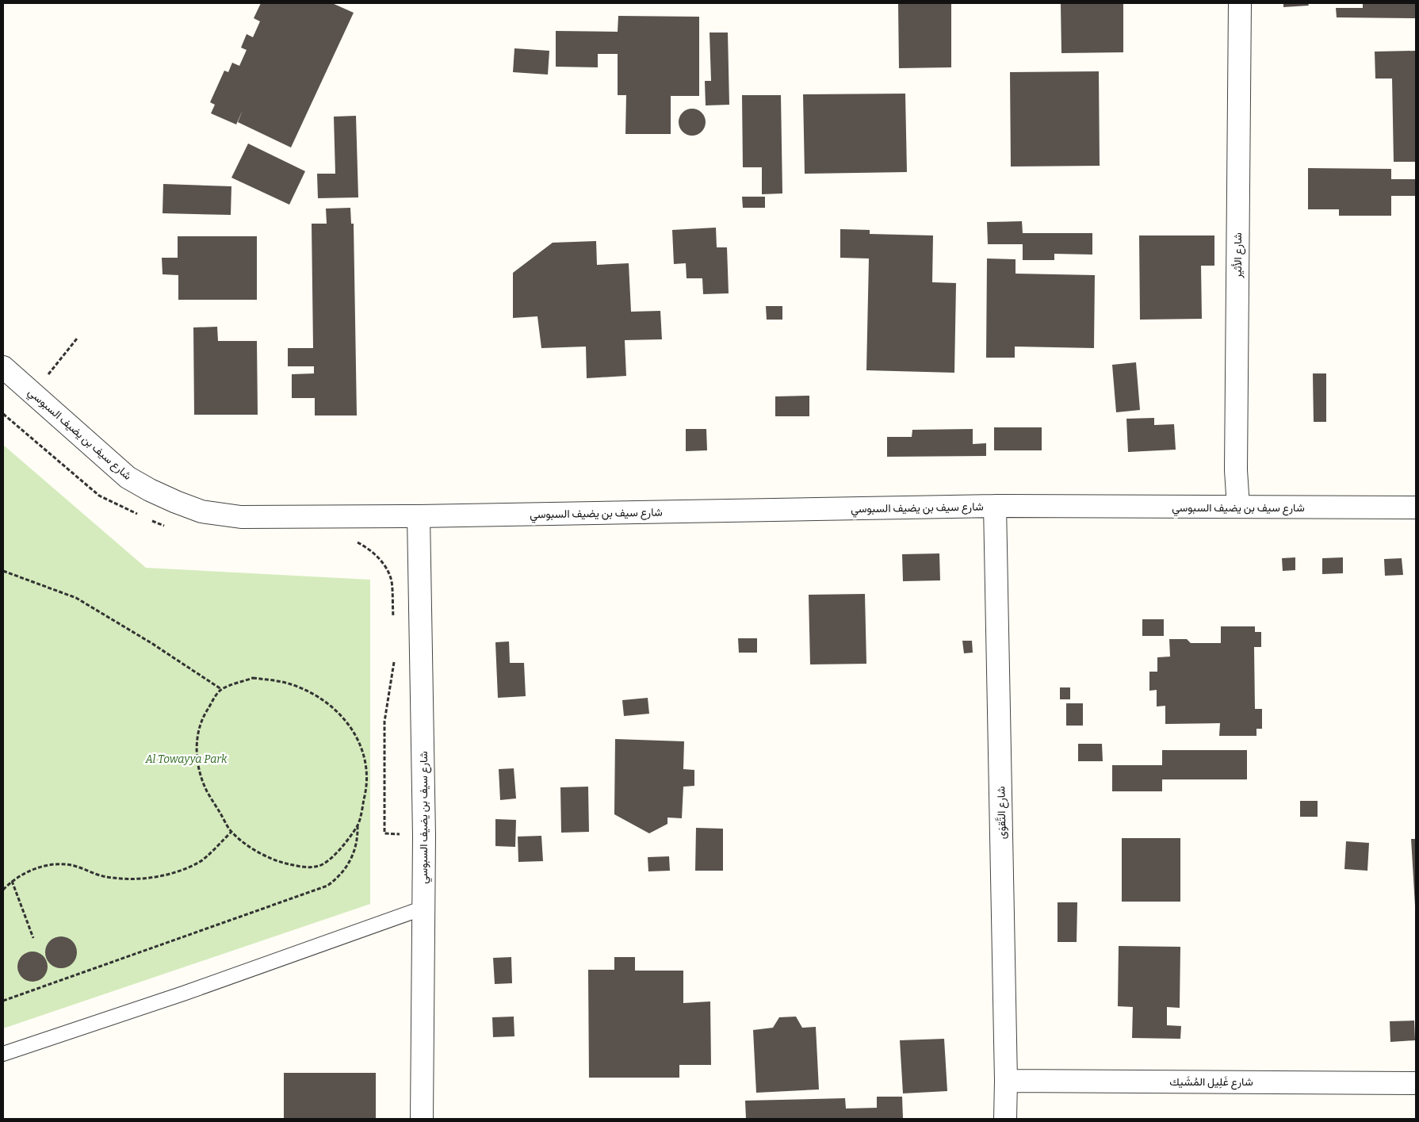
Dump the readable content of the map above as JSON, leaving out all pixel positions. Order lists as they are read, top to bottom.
{
  "streets": {
    "street": [
      "شارع الأثير",
      "شارع سيف بن يضيف السبوسي",
      "شارع التَّقوَى",
      "شارع غَلِيل المُشَيك"
    ]
  },
  "crossings": [
    ["شارع الأثير", "شارع سيف بن يضيف السبوسي"],
    ["شارع سيف بن يضيف السبوسي", "شارع التَّقوَى"],
    ["شارع التَّقوَى", "شارع غَلِيل المُشَيك"]
  ],
  "parks": ["Al Towayya Park"]
}
